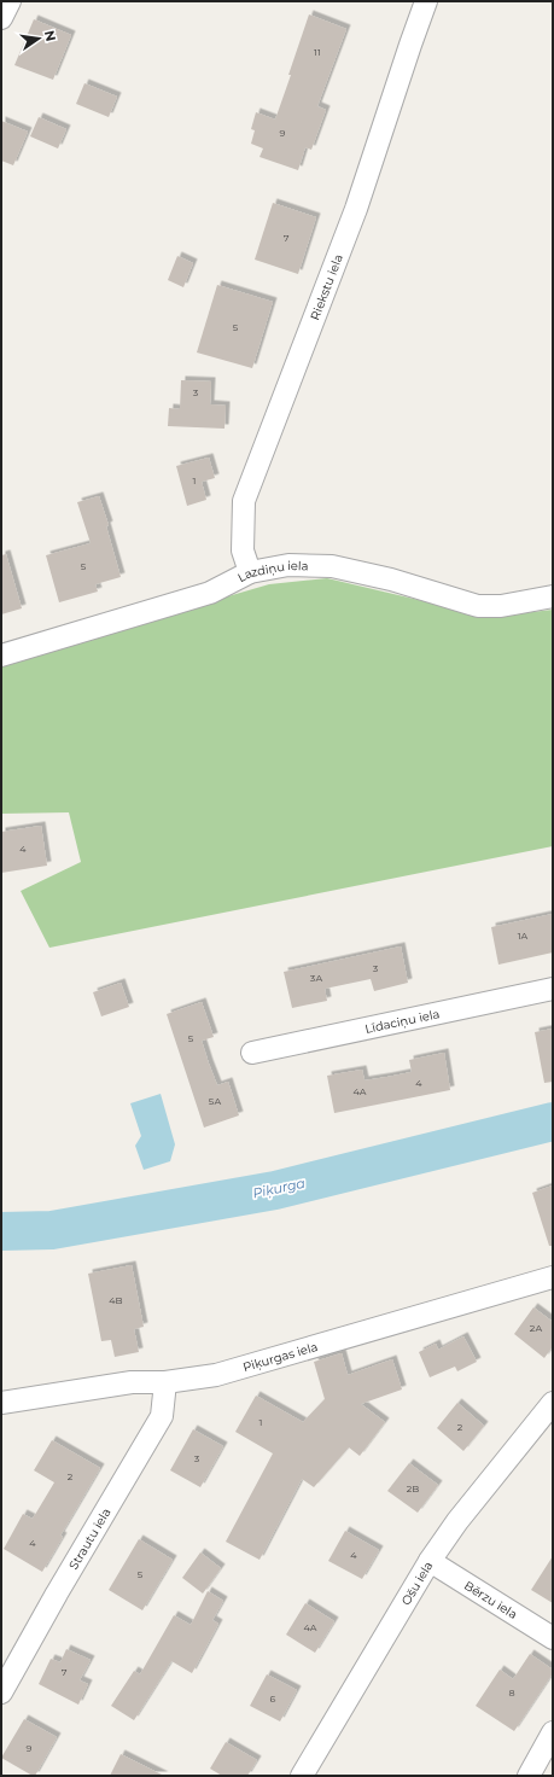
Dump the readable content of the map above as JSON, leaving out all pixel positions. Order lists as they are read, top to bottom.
{
  "streets": {
    "street": [
      "Riekstu iela",
      "Lazdiņu iela",
      "Līdaciņu iela",
      "Piķurgas iela",
      "Strautu iela",
      "Ošu iela",
      "Bērzu iela"
    ]
  },
  "crossings": [
    ["Riekstu iela", "Lazdiņu iela"],
    ["Piķurgas iela", "Strautu iela"],
    ["Ošu iela", "Bērzu iela"]
  ],
  "water": ["Piķurga"],
  "house_numbers": [
    "11",
    "9",
    "7",
    "5",
    "3",
    "1",
    "5",
    "4",
    "1A",
    "3",
    "3A",
    "5",
    "4",
    "4A",
    "5A",
    "4B",
    "2A",
    "1",
    "2",
    "3",
    "2",
    "2B",
    "4",
    "4",
    "5",
    "4A",
    "7",
    "8",
    "6",
    "9"
  ],
  "north": "right"
}
